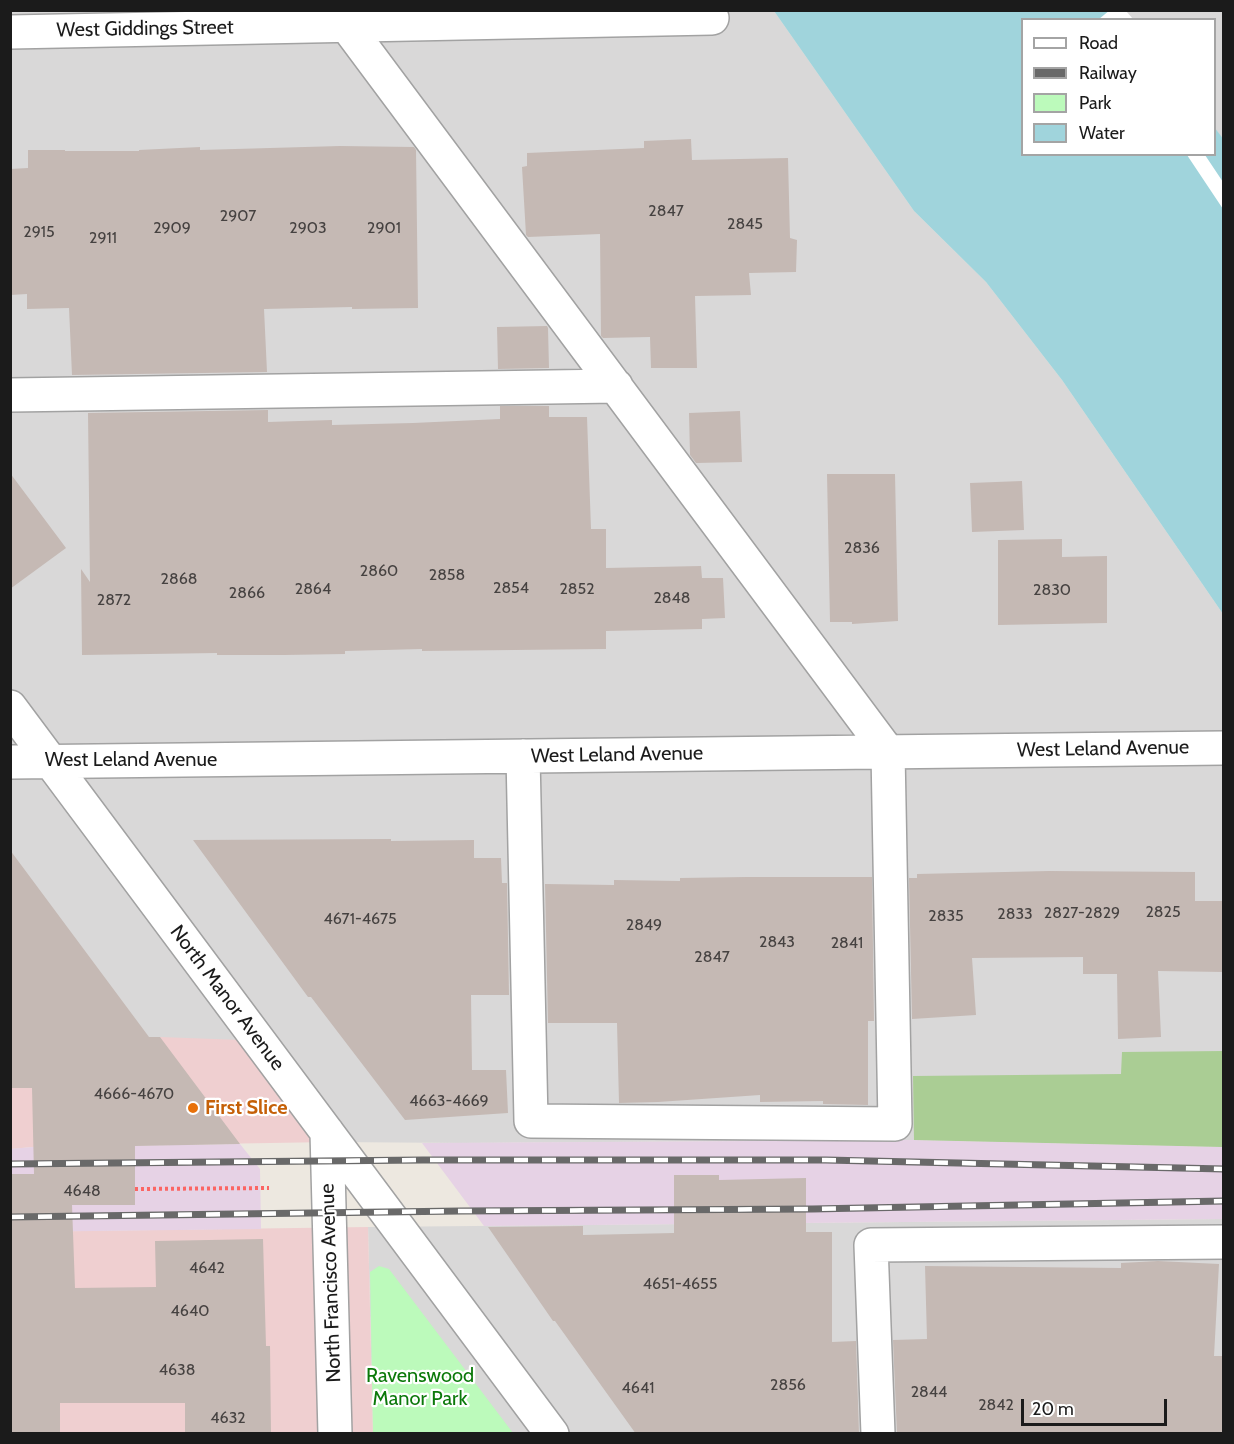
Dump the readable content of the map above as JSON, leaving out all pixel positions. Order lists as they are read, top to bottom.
{
  "streets": {
    "street": [
      "West Giddings Street",
      "West Leland Avenue",
      "North Manor Avenue",
      "North Francisco Avenue"
    ]
  },
  "crossings": [
    ["West Leland Avenue", "North Manor Avenue"],
    ["North Manor Avenue", "North Francisco Avenue"]
  ],
  "parks": ["Ravenswood Manor Park"],
  "places": ["First Slice"],
  "house_numbers": [
    "2847",
    "2907",
    "2845",
    "2909",
    "2903",
    "2901",
    "2915",
    "2911",
    "2836",
    "2860",
    "2858",
    "2868",
    "2854",
    "2864",
    "2852",
    "2830",
    "2866",
    "2848",
    "2872",
    "2825",
    "2827-2829",
    "2833",
    "2835",
    "4671-4675",
    "2849",
    "2843",
    "2841",
    "2847",
    "4666-4670",
    "4663-4669",
    "4648",
    "4642",
    "4651-4655",
    "4640",
    "4638",
    "2856",
    "4641",
    "2844",
    "2842",
    "4632"
  ],
  "legend": [
    "Road",
    "Railway",
    "Park",
    "Water"
  ],
  "scale_bar": "20 m"
}
